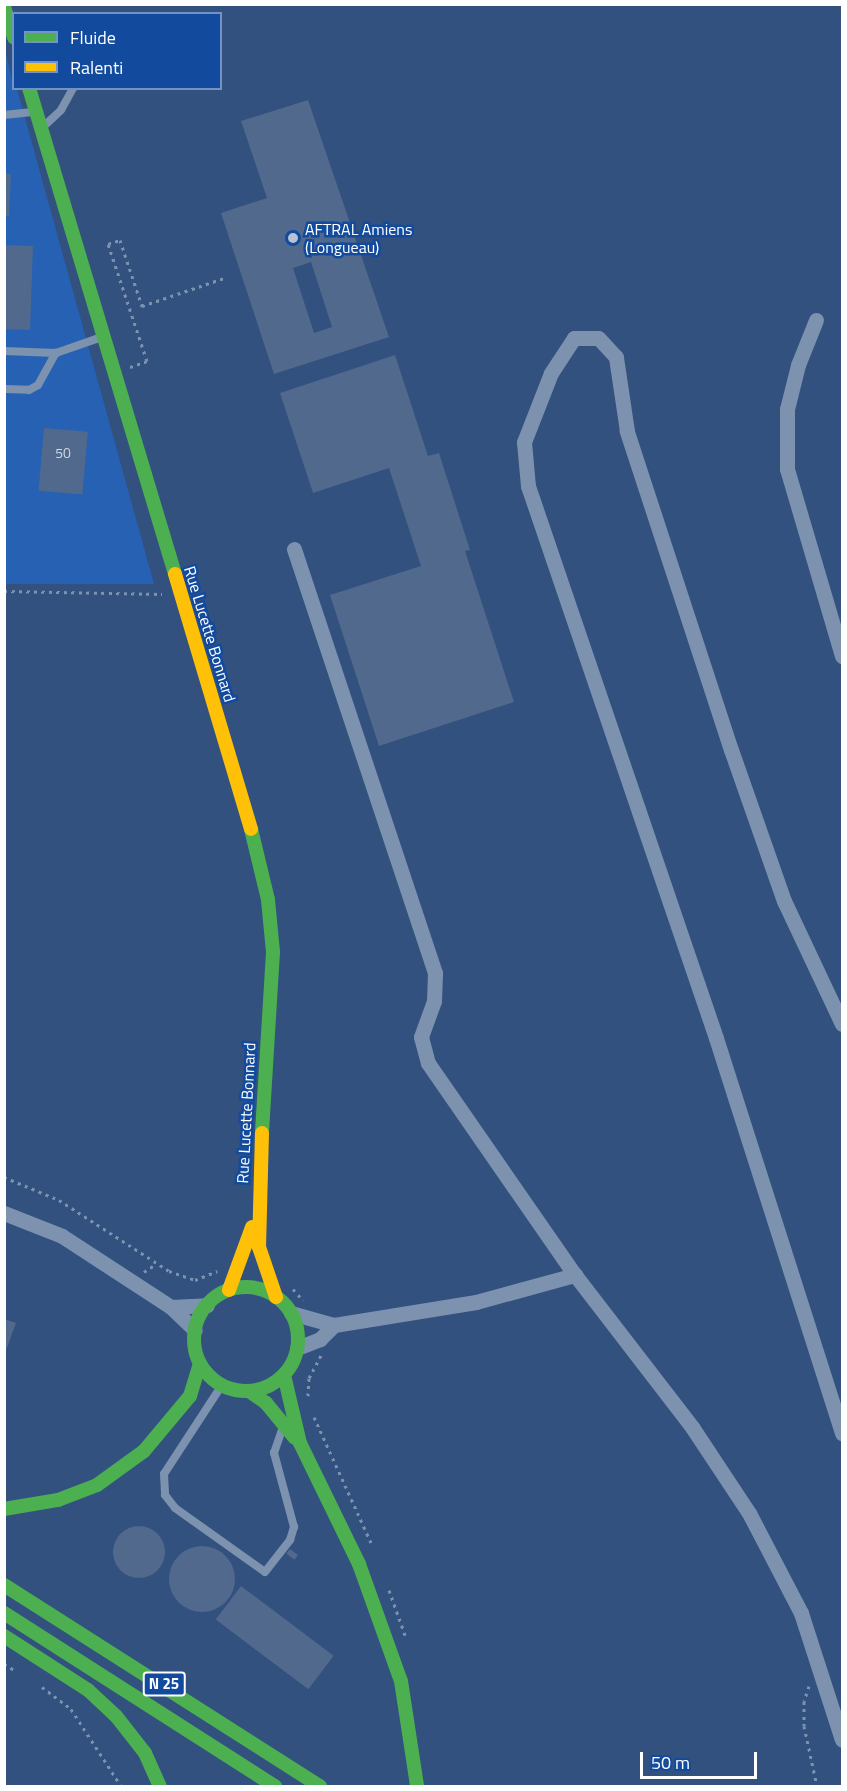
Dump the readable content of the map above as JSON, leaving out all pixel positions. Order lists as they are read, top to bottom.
{
  "streets": {
    "main road": ["Rue Lucette Bonnard", "N 25"]
  },
  "places": ["AFTRAL Amiens (Longueau)"],
  "house_numbers": ["50"],
  "legend": ["Fluide", "Ralenti"],
  "scale_bar": "50 m"
}
